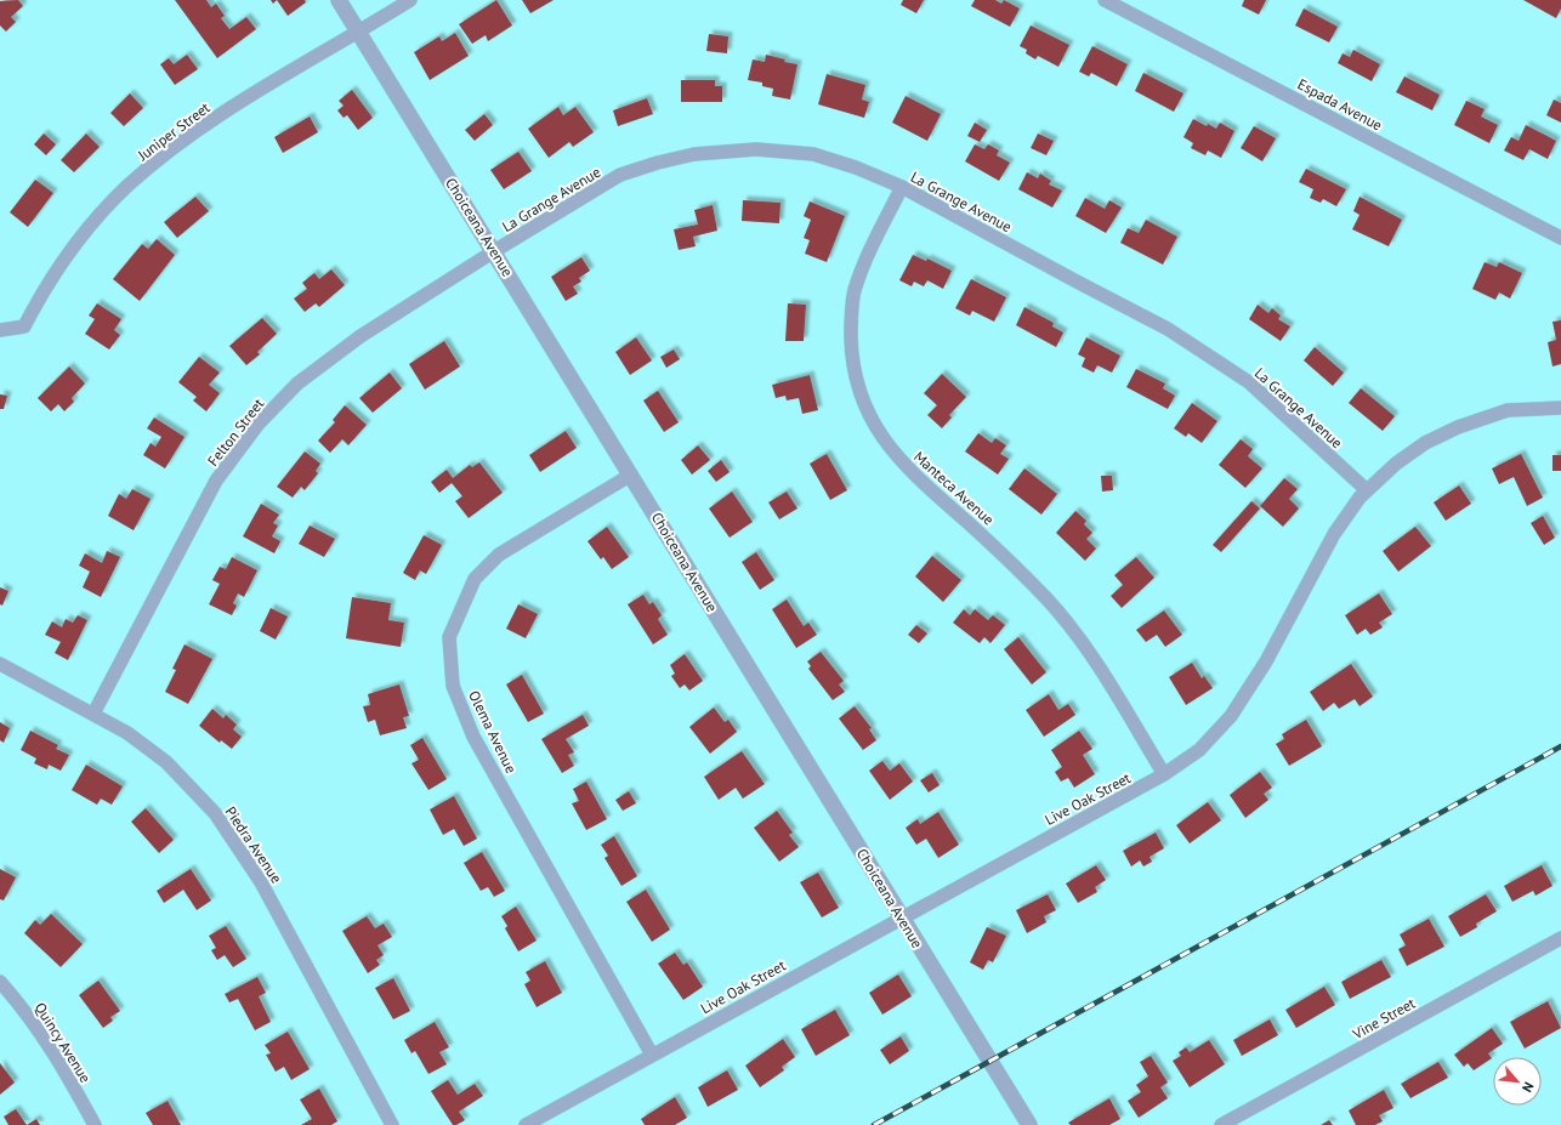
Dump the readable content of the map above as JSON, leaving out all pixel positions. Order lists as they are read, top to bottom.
{
  "streets": {
    "street": [
      "Espada Avenue",
      "Juniper Street",
      "La Grange Avenue",
      "Choiceana Avenue",
      "Felton Street",
      "Manteca Avenue",
      "Olema Avenue",
      "Live Oak Street",
      "Piedra Avenue",
      "Vine Street",
      "Quincy Avenue"
    ]
  },
  "crossings": [
    ["Juniper Street", "Choiceana Avenue"],
    ["La Grange Avenue", "Choiceana Avenue"],
    ["La Grange Avenue", "Felton Street"],
    ["La Grange Avenue", "Manteca Avenue"],
    ["La Grange Avenue", "Live Oak Street"],
    ["Choiceana Avenue", "Felton Street"],
    ["Choiceana Avenue", "Olema Avenue"],
    ["Choiceana Avenue", "Live Oak Street"],
    ["Felton Street", "Piedra Avenue"],
    ["Manteca Avenue", "Live Oak Street"],
    ["Olema Avenue", "Live Oak Street"]
  ],
  "north": "bottom right"
}
